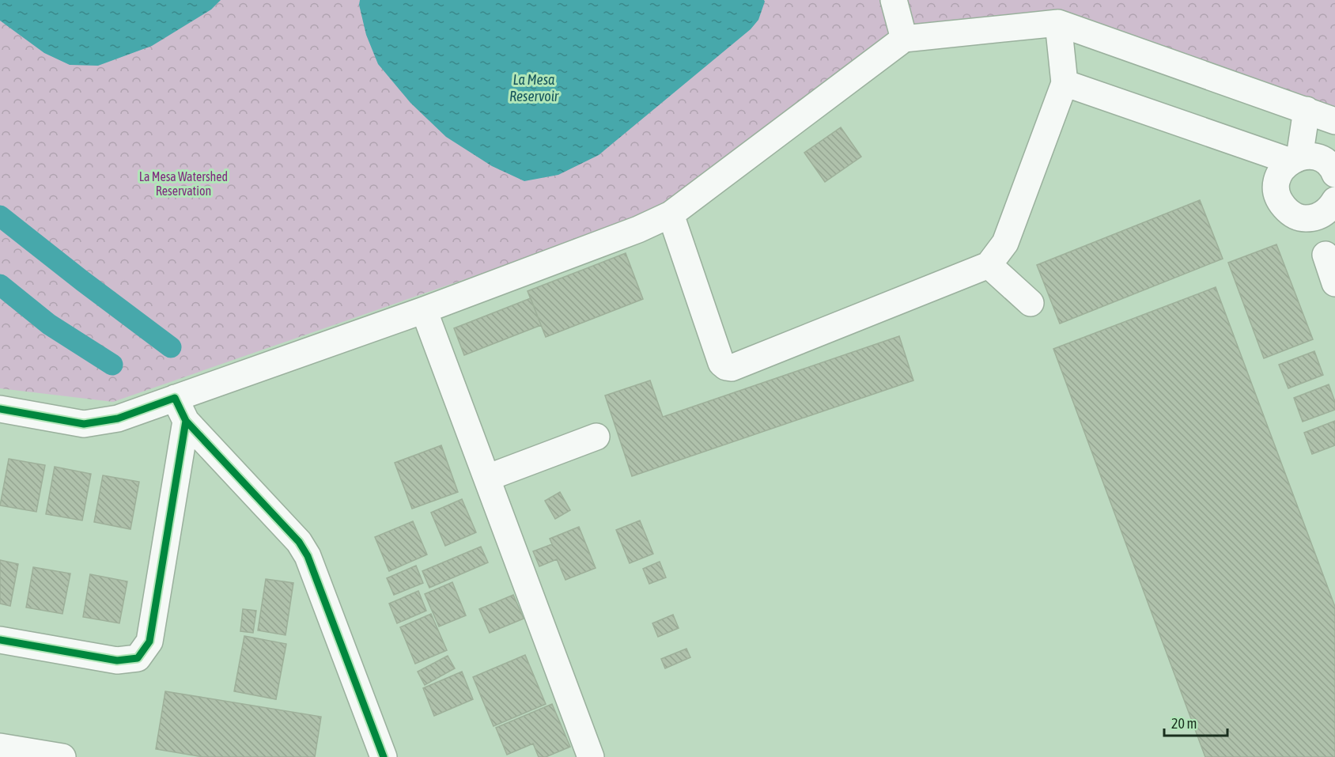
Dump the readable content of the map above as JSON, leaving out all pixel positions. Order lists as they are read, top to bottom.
{
  "water": ["La Mesa Reservoir"],
  "parks": ["La Mesa Watershed Reservation"],
  "scale_bar": "20 m"
}
